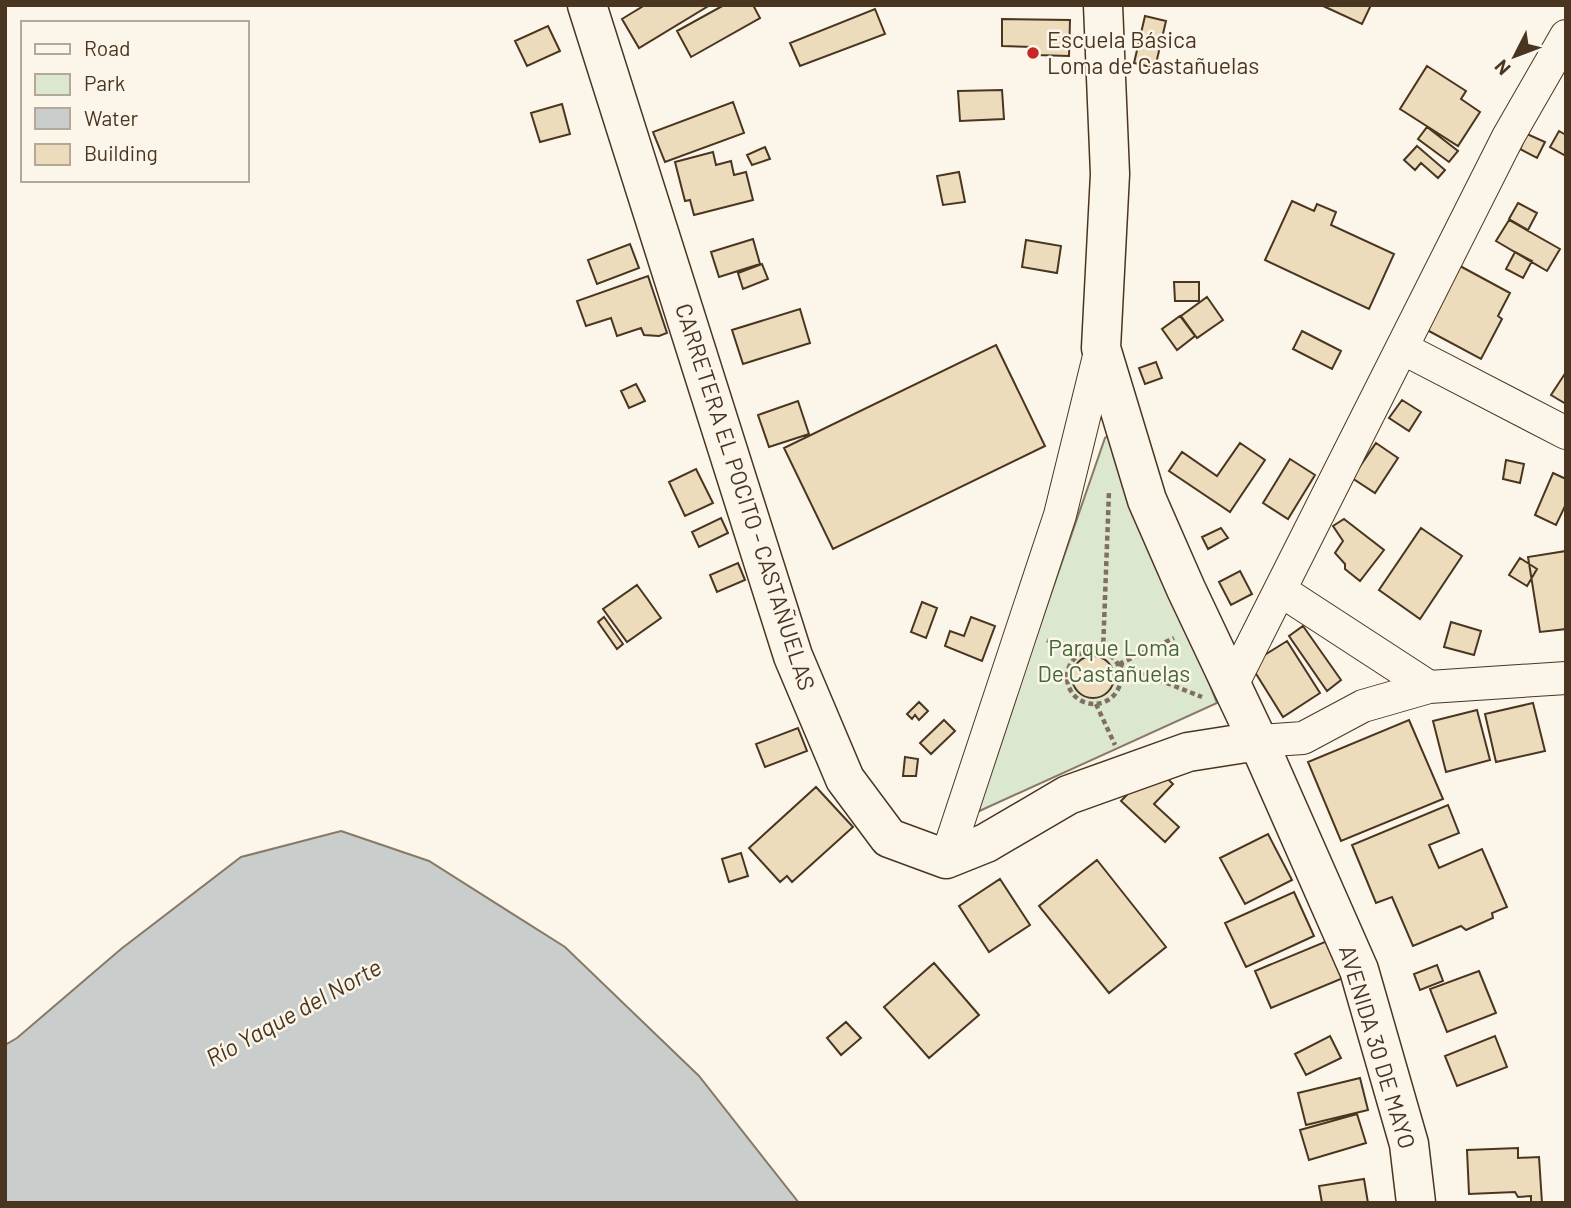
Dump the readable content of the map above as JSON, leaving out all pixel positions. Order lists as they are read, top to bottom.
{
  "streets": {
    "main road": ["CARRETERA EL POCITO - CASTAÑUELAS", "AVENIDA 30 DE MAYO"]
  },
  "water": ["Río Yaque del Norte"],
  "parks": ["Parque Loma De Castañuelas"],
  "places": ["Escuela Básica Loma de Castañuelas"],
  "legend": [
    "Road",
    "Park",
    "Water",
    "Building"
  ],
  "north": "bottom left"
}
